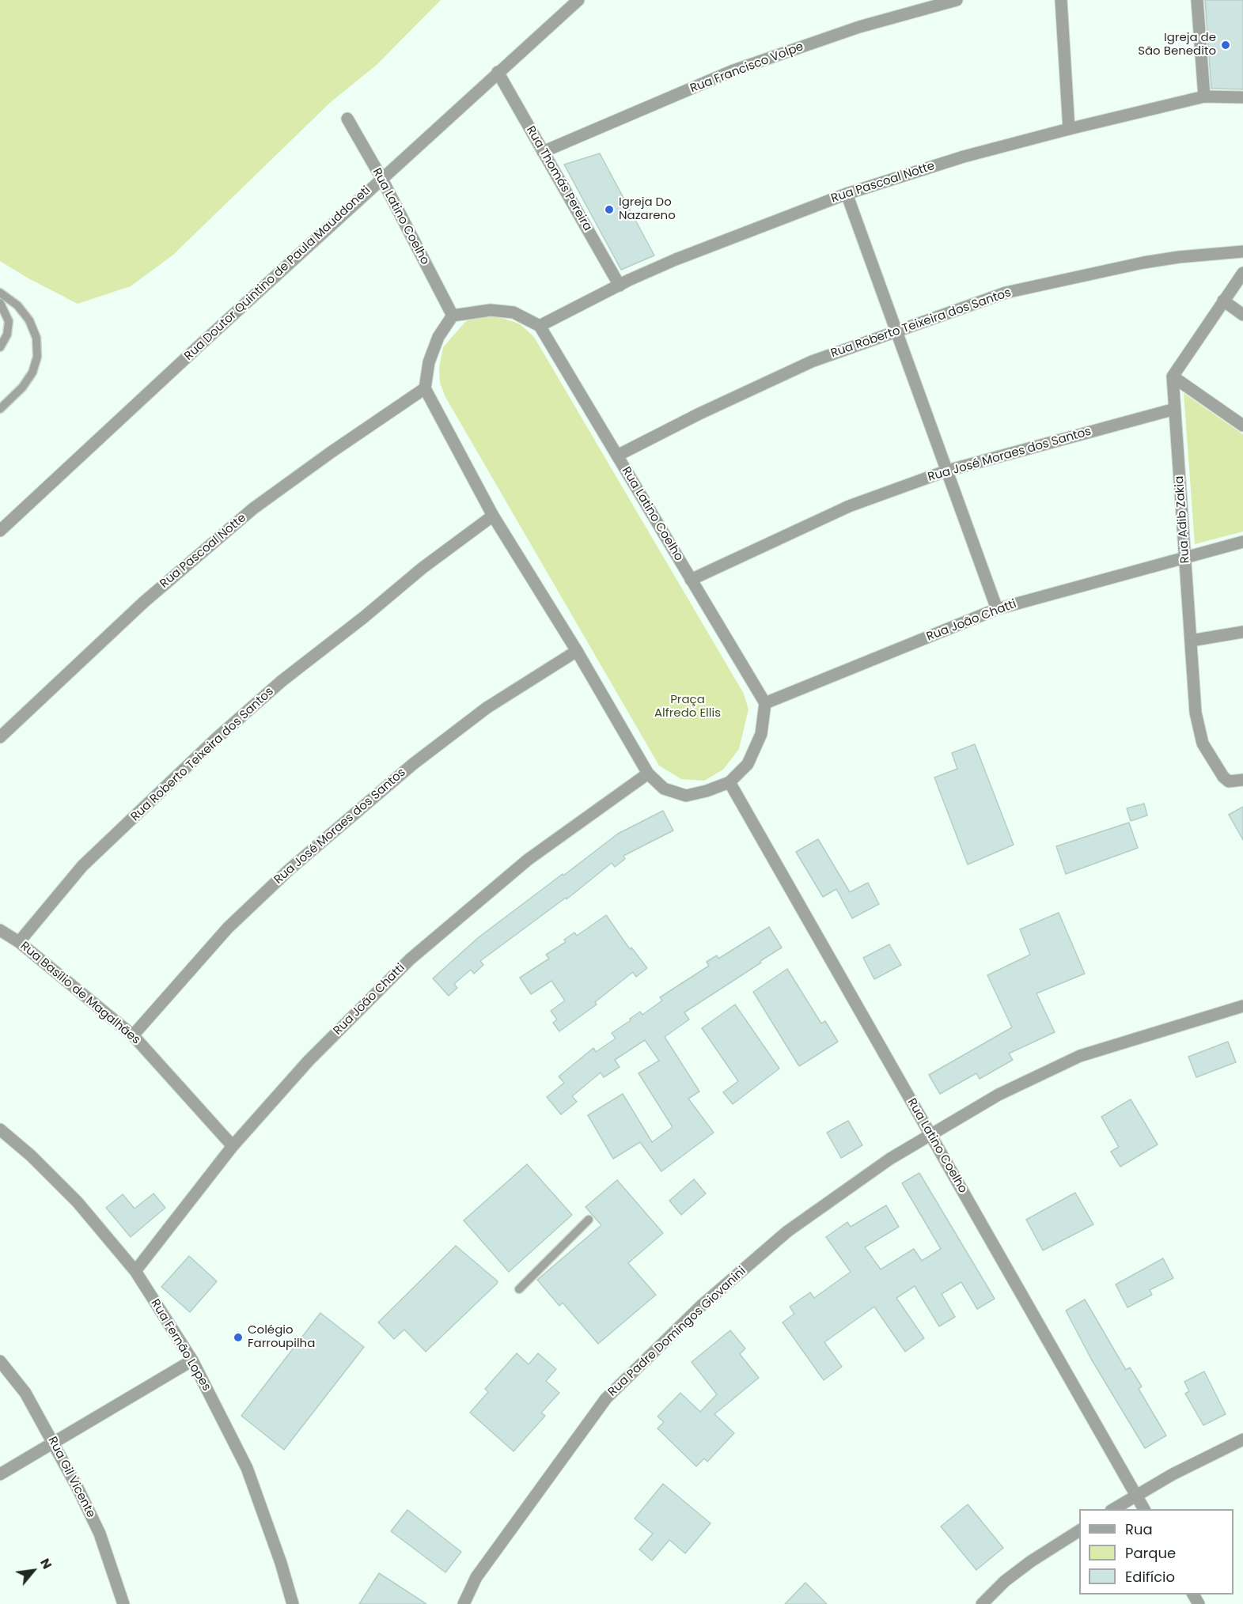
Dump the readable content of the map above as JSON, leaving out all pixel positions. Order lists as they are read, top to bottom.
{
  "streets": {
    "street": [
      "Rua Francisco Volpe",
      "Rua Thomás Pereira",
      "Rua Pascoal Notte",
      "Rua Latino Coelho",
      "Rua Doutor Quintino de Paula Mauddoneti",
      "Rua Roberto Teixeira dos Santos",
      "Rua José Moraes dos Santos",
      "Rua Adib Zakia",
      "Rua João Chatti",
      "Rua Basílio de Magalhães",
      "Rua Padre Domingos Giovanini",
      "Rua Fernão Lopes",
      "Rua Gil Vicente"
    ]
  },
  "crossings": [
    ["Rua Francisco Volpe", "Rua Thomás Pereira"],
    ["Rua Thomás Pereira", "Rua Pascoal Notte"],
    ["Rua Thomás Pereira", "Rua Doutor Quintino de Paula Mauddoneti"],
    ["Rua Pascoal Notte", "Rua Latino Coelho"],
    ["Rua Latino Coelho", "Rua Doutor Quintino de Paula Mauddoneti"],
    ["Rua Latino Coelho", "Rua Roberto Teixeira dos Santos"],
    ["Rua Latino Coelho", "Rua José Moraes dos Santos"],
    ["Rua Latino Coelho", "Rua João Chatti"],
    ["Rua Latino Coelho", "Rua Padre Domingos Giovanini"],
    ["Rua Roberto Teixeira dos Santos", "Rua Basílio de Magalhães"],
    ["Rua José Moraes dos Santos", "Rua Adib Zakia"],
    ["Rua José Moraes dos Santos", "Rua Basílio de Magalhães"],
    ["Rua Adib Zakia", "Rua João Chatti"],
    ["Rua João Chatti", "Rua Basílio de Magalhães"],
    ["Rua João Chatti", "Rua Fernão Lopes"]
  ],
  "parks": ["Praça Alfredo Ellis"],
  "places": ["Igreja de São Benedito", "Igreja Do Nazareno", "Colégio Farroupilha"],
  "legend": ["Rua", "Parque", "Edifício"],
  "north": "top right"
}
